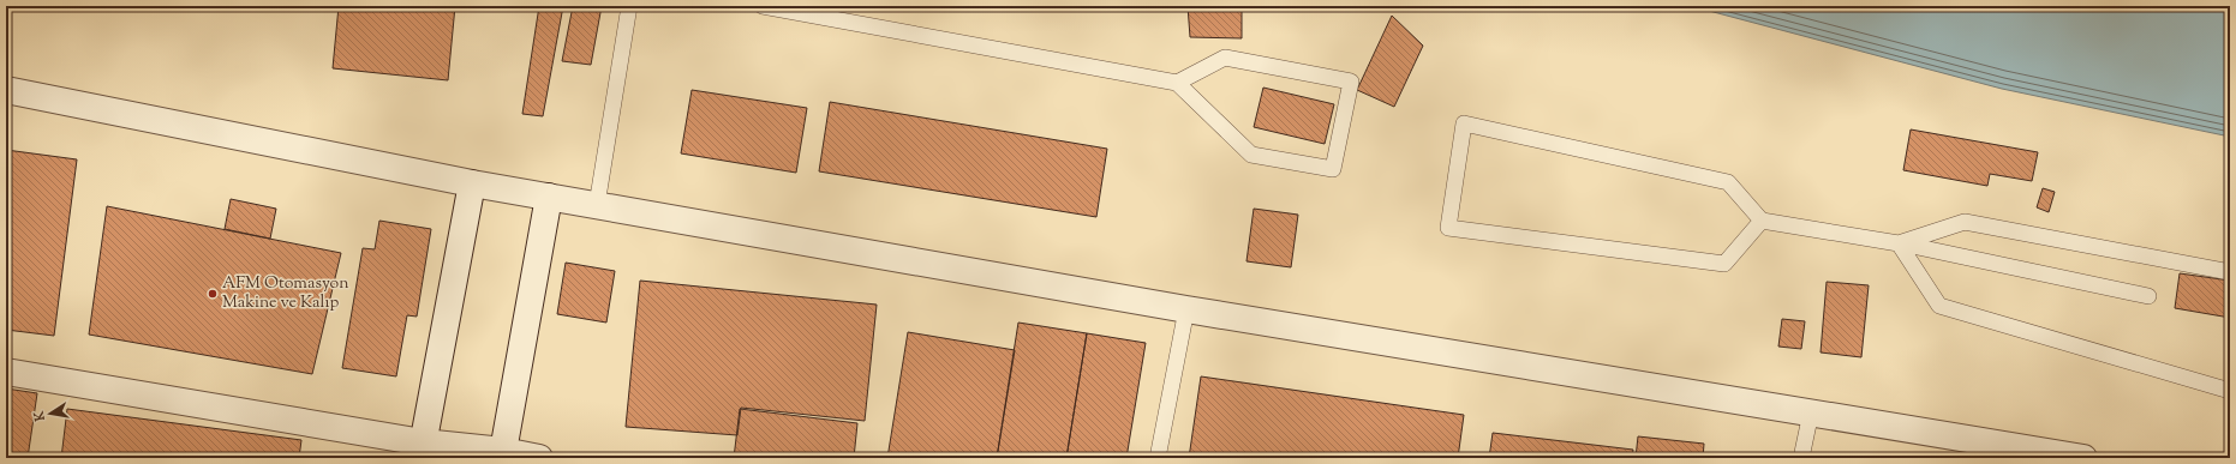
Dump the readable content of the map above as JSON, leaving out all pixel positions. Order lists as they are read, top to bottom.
{
  "places": ["AFM Otomasyon Makine ve Kalıp"],
  "north": "left"
}
